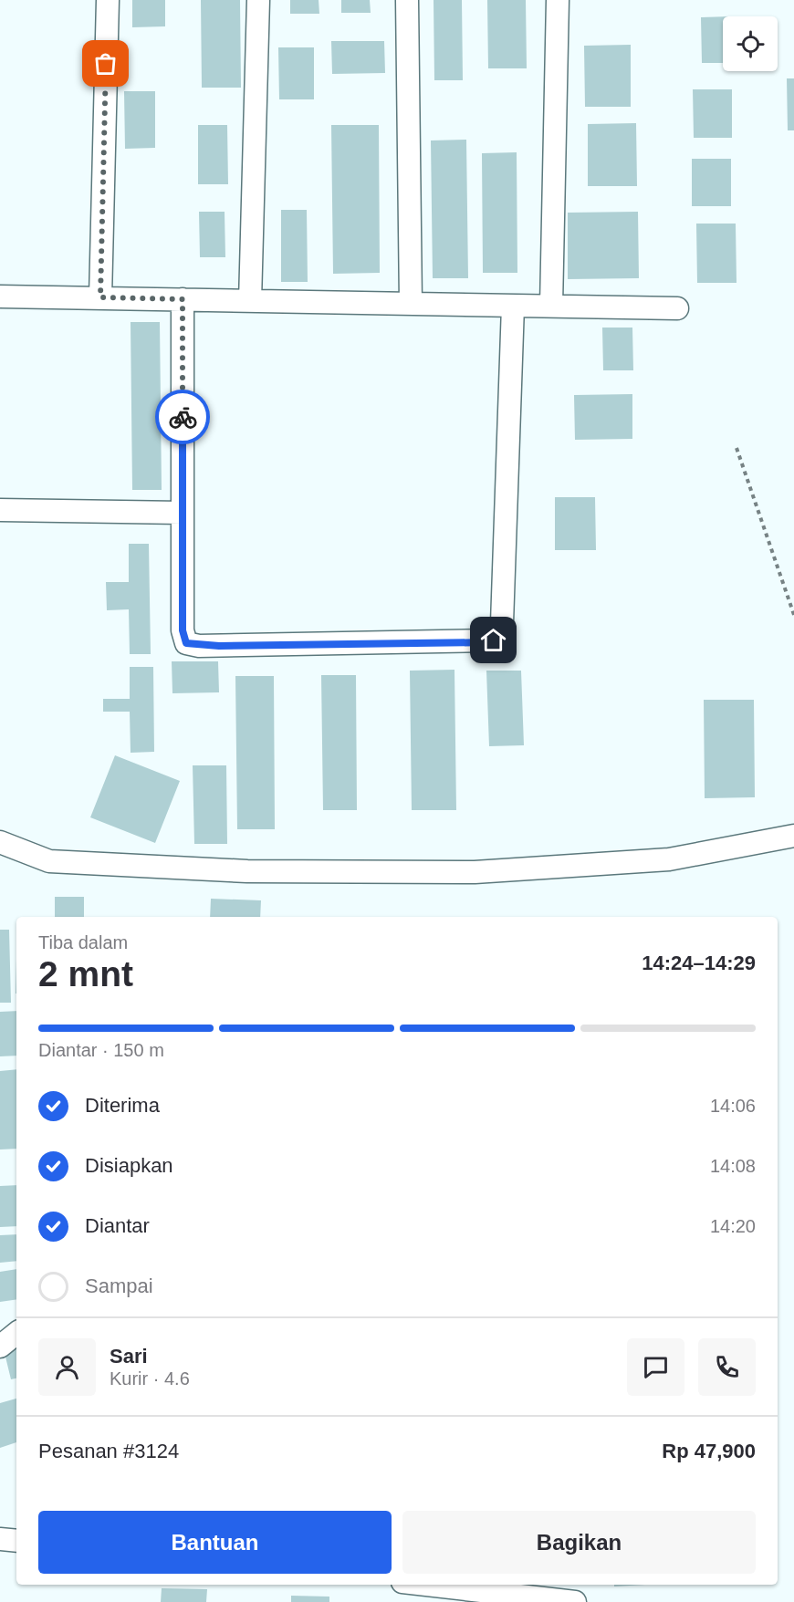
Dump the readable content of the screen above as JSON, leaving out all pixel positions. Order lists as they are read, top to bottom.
{
  "page": {
    "heading": ["2 mnt", "Tiba dalam", "14:24–14:29"],
    "panel": [
      "Sari",
      "Kurir · 4.6",
      "Pesanan #3124",
      "Rp 47,900"
    ],
    "bar": "Diantar · 150 m",
    "list": [
      ["Diterima", "14:06"],
      ["Disiapkan", "14:08"],
      ["Diantar", "14:20"],
      "Sampai"
    ],
    "buttons": ["Bantuan", "Bagikan"]
  }
}
